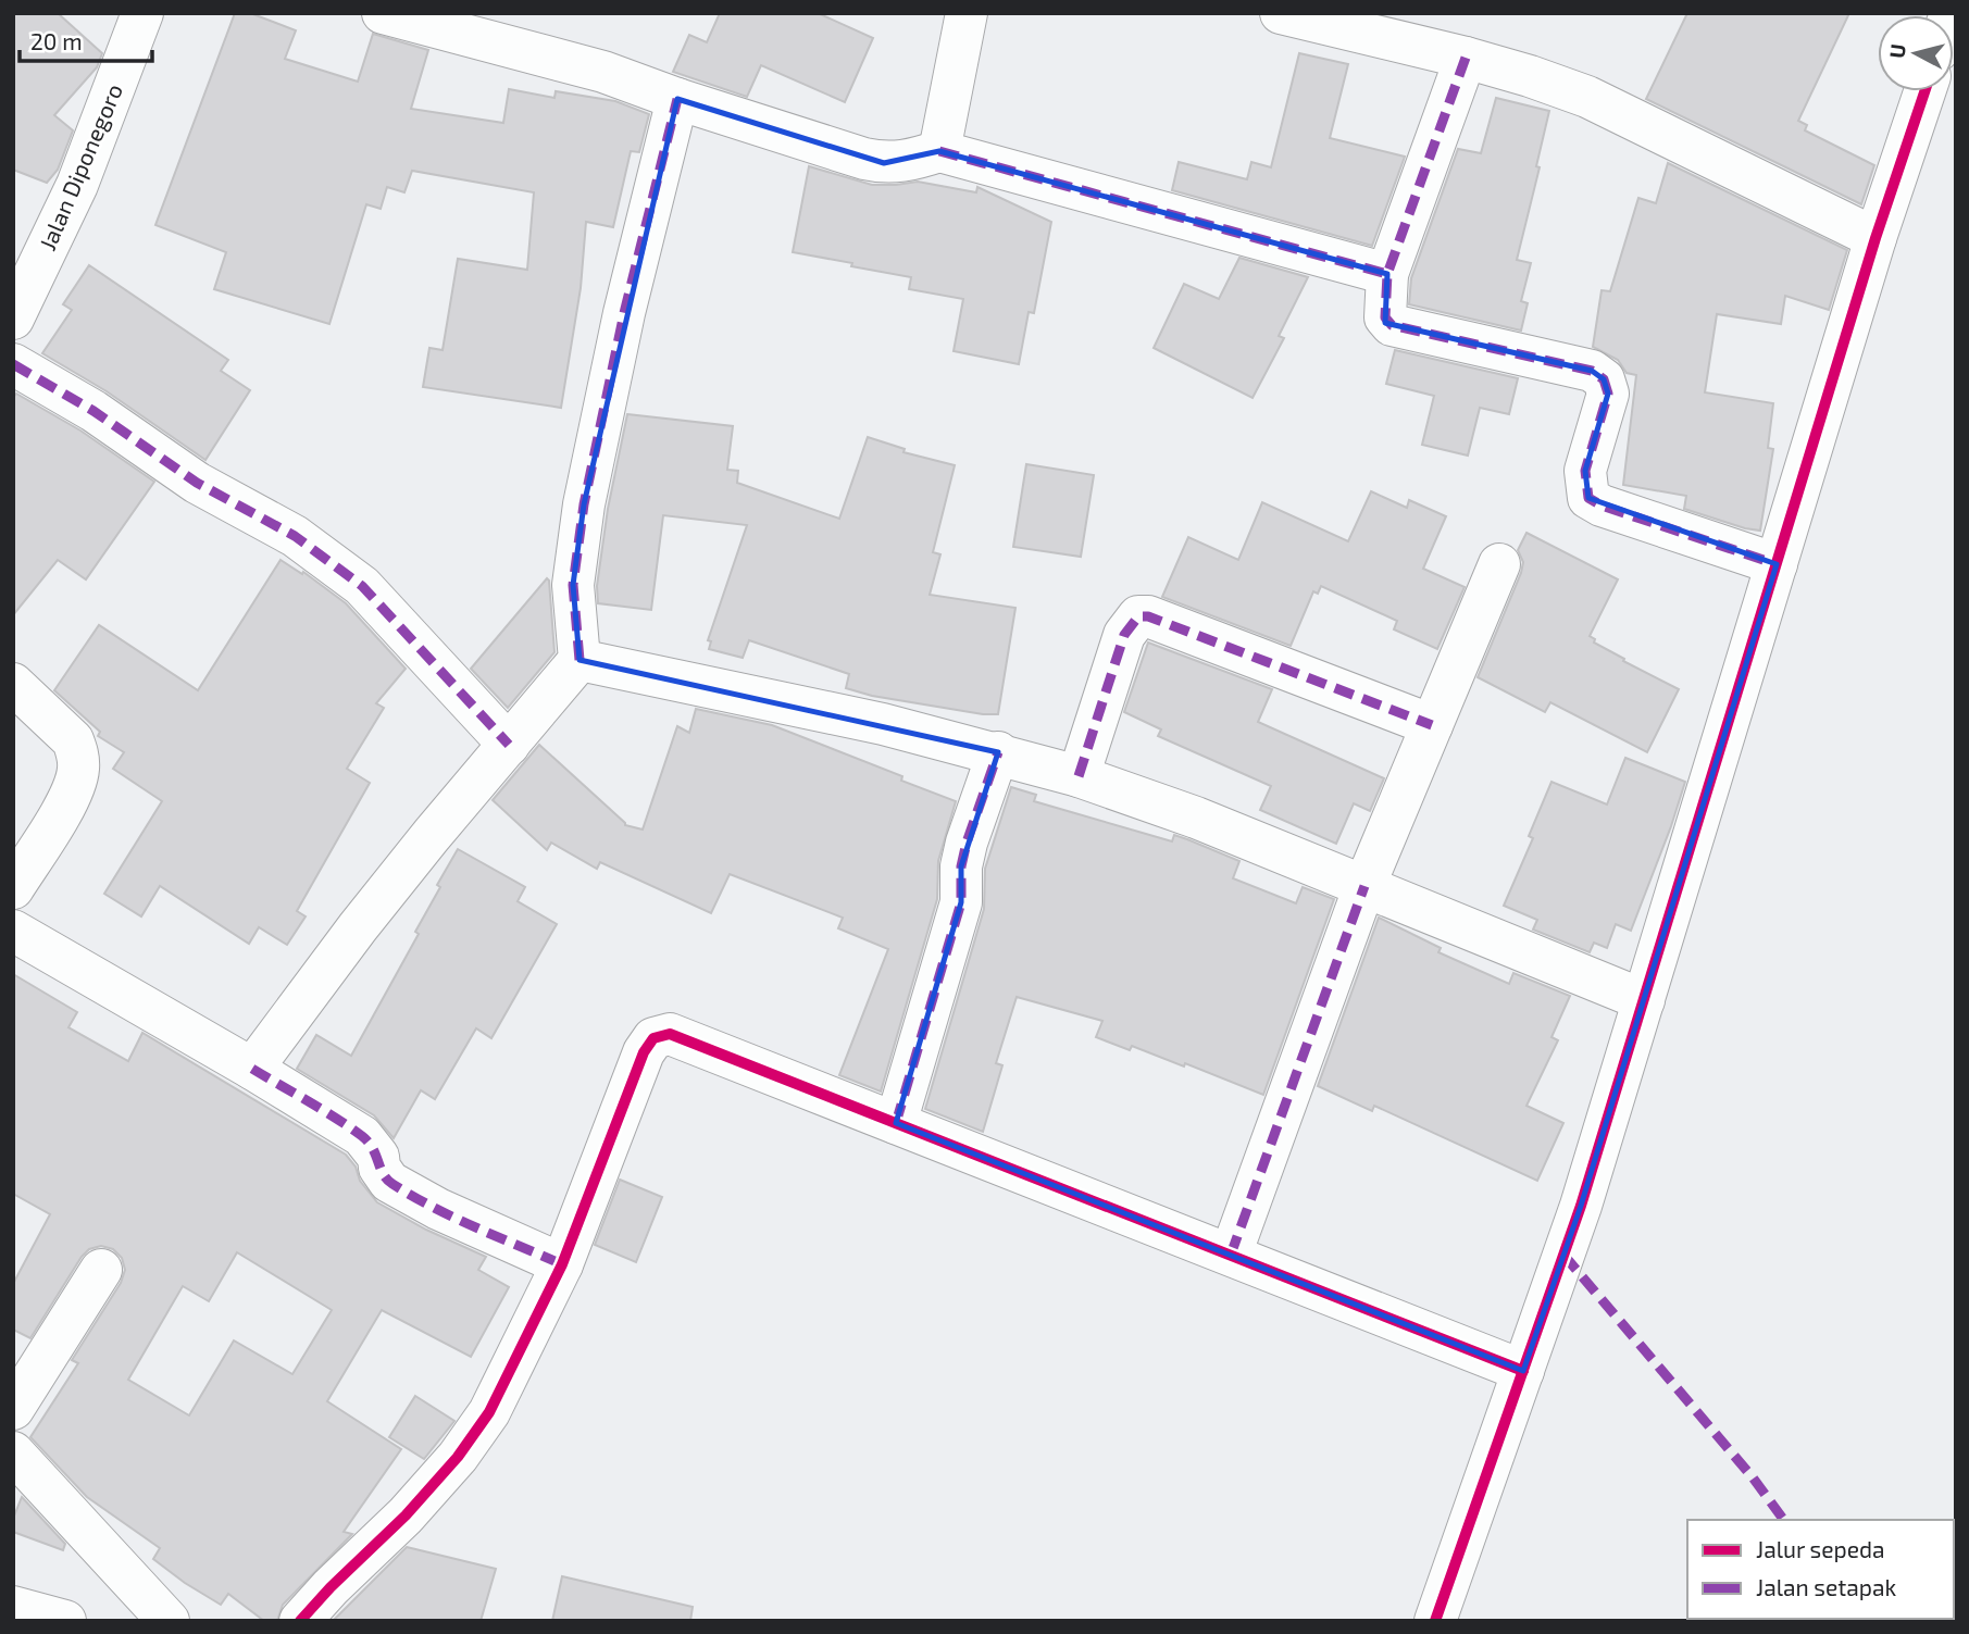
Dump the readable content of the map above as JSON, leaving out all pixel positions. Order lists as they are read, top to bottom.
{
  "streets": {
    "street": ["Jalan Diponegoro"]
  },
  "legend": ["Jalur sepeda", "Jalan setapak"],
  "scale_bar": "20 m",
  "north": "left"
}
